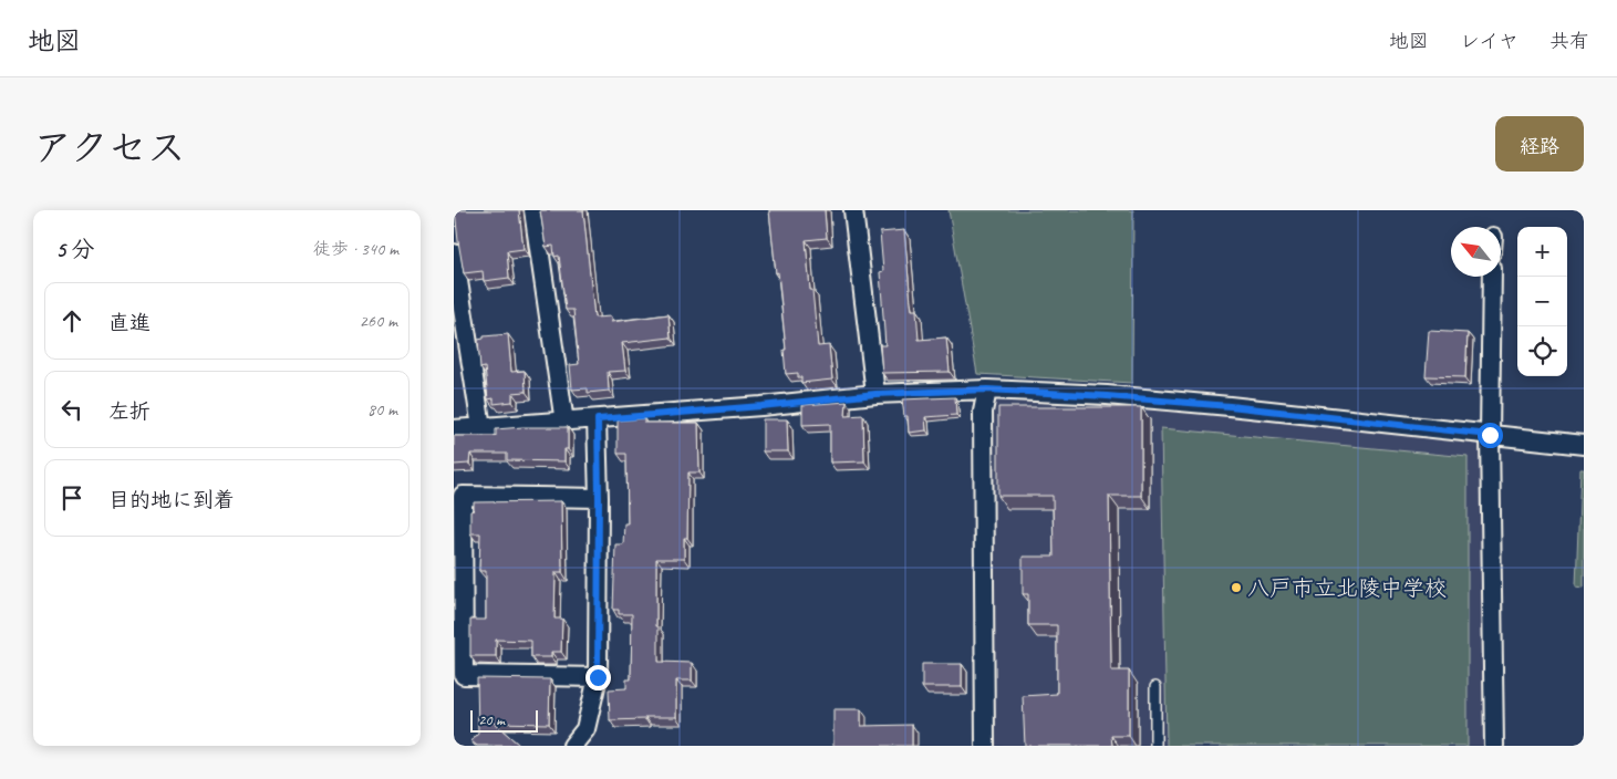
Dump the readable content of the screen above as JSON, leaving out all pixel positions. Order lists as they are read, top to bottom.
{
  "places": ["八戸市立北陵中学校"],
  "scale_bar": "20 m",
  "north": "top left",
  "page": {
    "header": "地図",
    "nav": ["地図", "レイヤ", "共有"],
    "title": "アクセス",
    "buttons": "経路",
    "heading": ["5 分", "徒歩 · 340 m"],
    "map_buttons": ["+", "−"],
    "list": [
      ["直進", "260 m"],
      ["左折", "80 m"],
      "目的地に到着"
    ],
    "scale": "20 m"
  }
}
